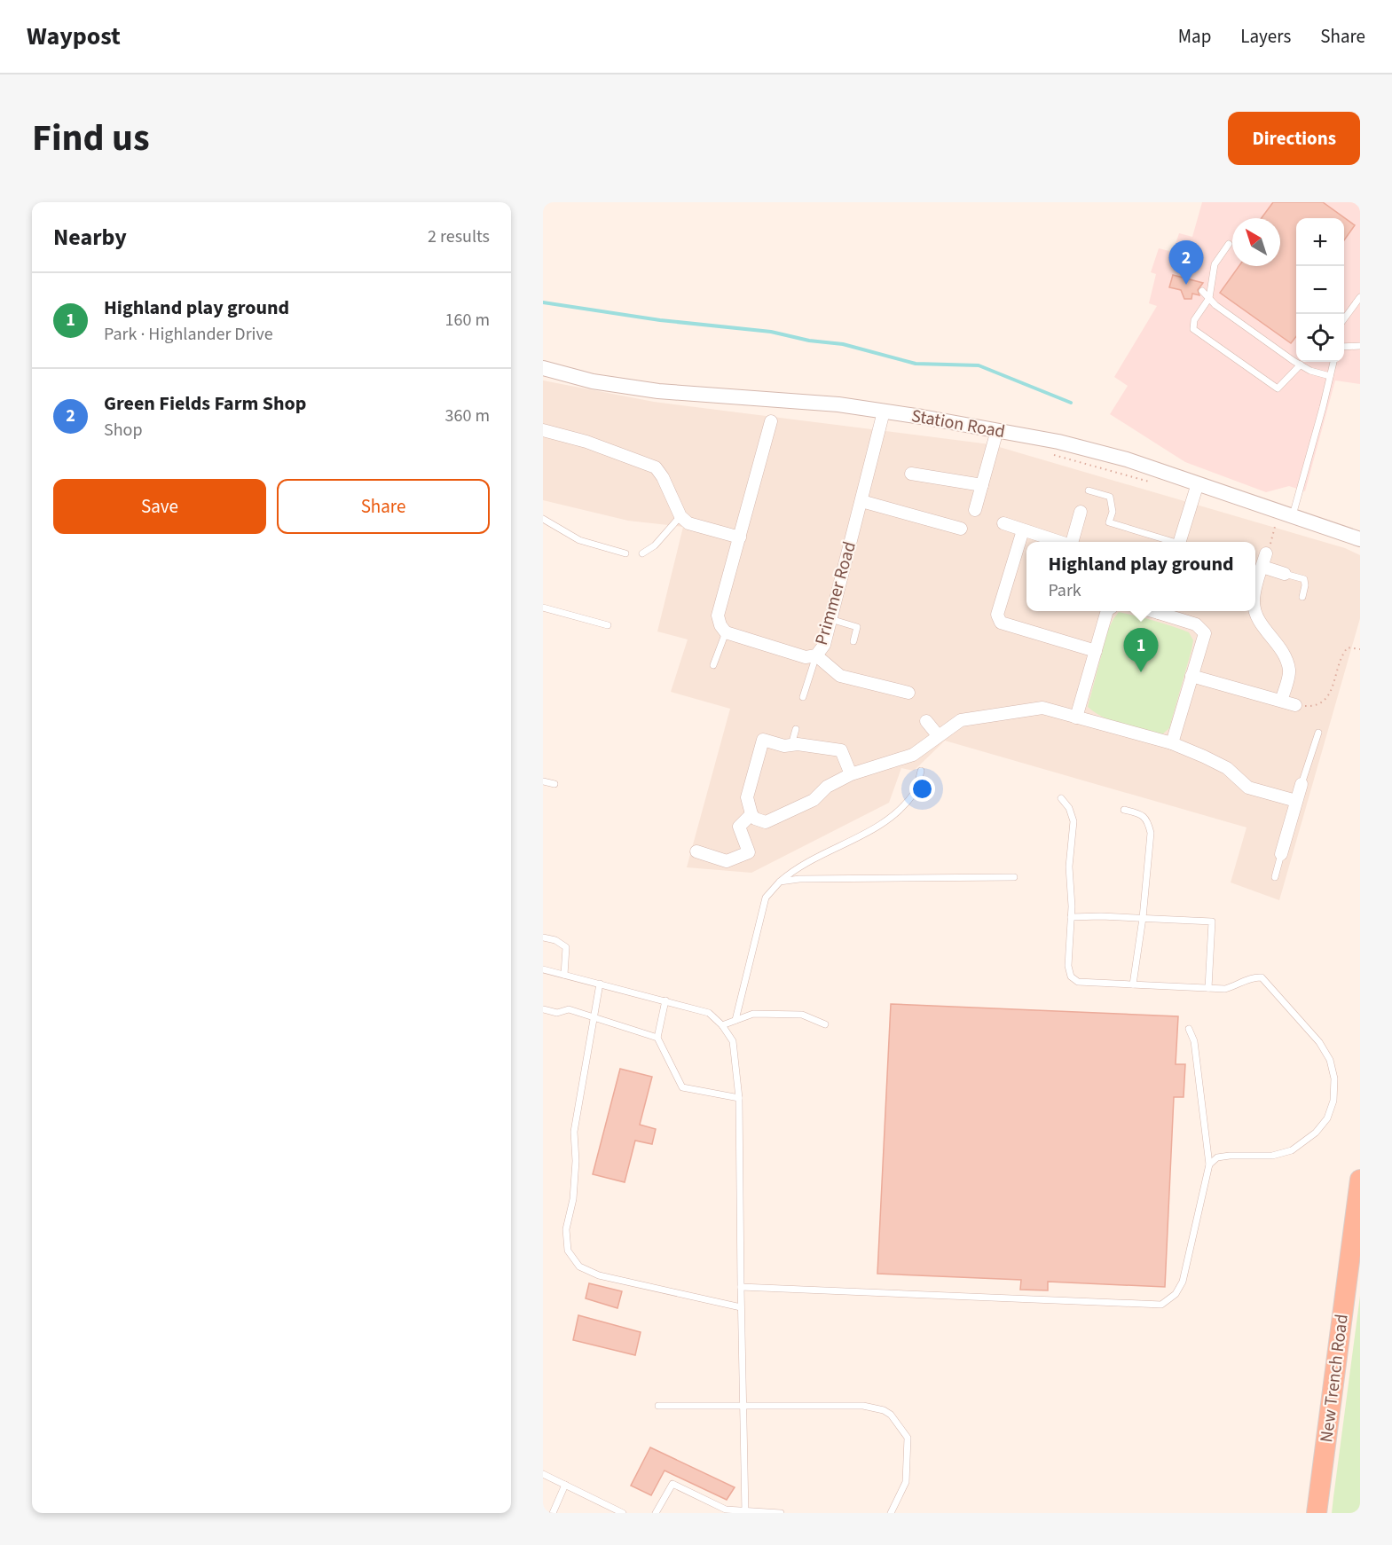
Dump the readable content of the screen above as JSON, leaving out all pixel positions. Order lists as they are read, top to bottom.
{
  "streets": {
    "highway": ["New Trench Road"],
    "street": ["Station Road", "Primmer Road"]
  },
  "crossings": [
    ["Station Road", "Primmer Road"]
  ],
  "north": "top left",
  "page": {
    "header": "Waypost",
    "nav": ["Map", "Layers", "Share"],
    "title": "Find us",
    "buttons": [
      "Directions",
      ["Save", "Share"]
    ],
    "heading": ["Nearby", "2 results"],
    "map_buttons": ["+", "−"],
    "pins": ["2", "1"],
    "list": [
      {
        "mark": "1",
        "name": "Highland play ground",
        "note": "Park · Highlander Drive",
        "value": "160 m"
      },
      {
        "mark": "2",
        "name": "Green Fields Farm Shop",
        "note": "Shop",
        "value": "360 m"
      }
    ],
    "popup": ["Highland play ground", "Park"]
  }
}
